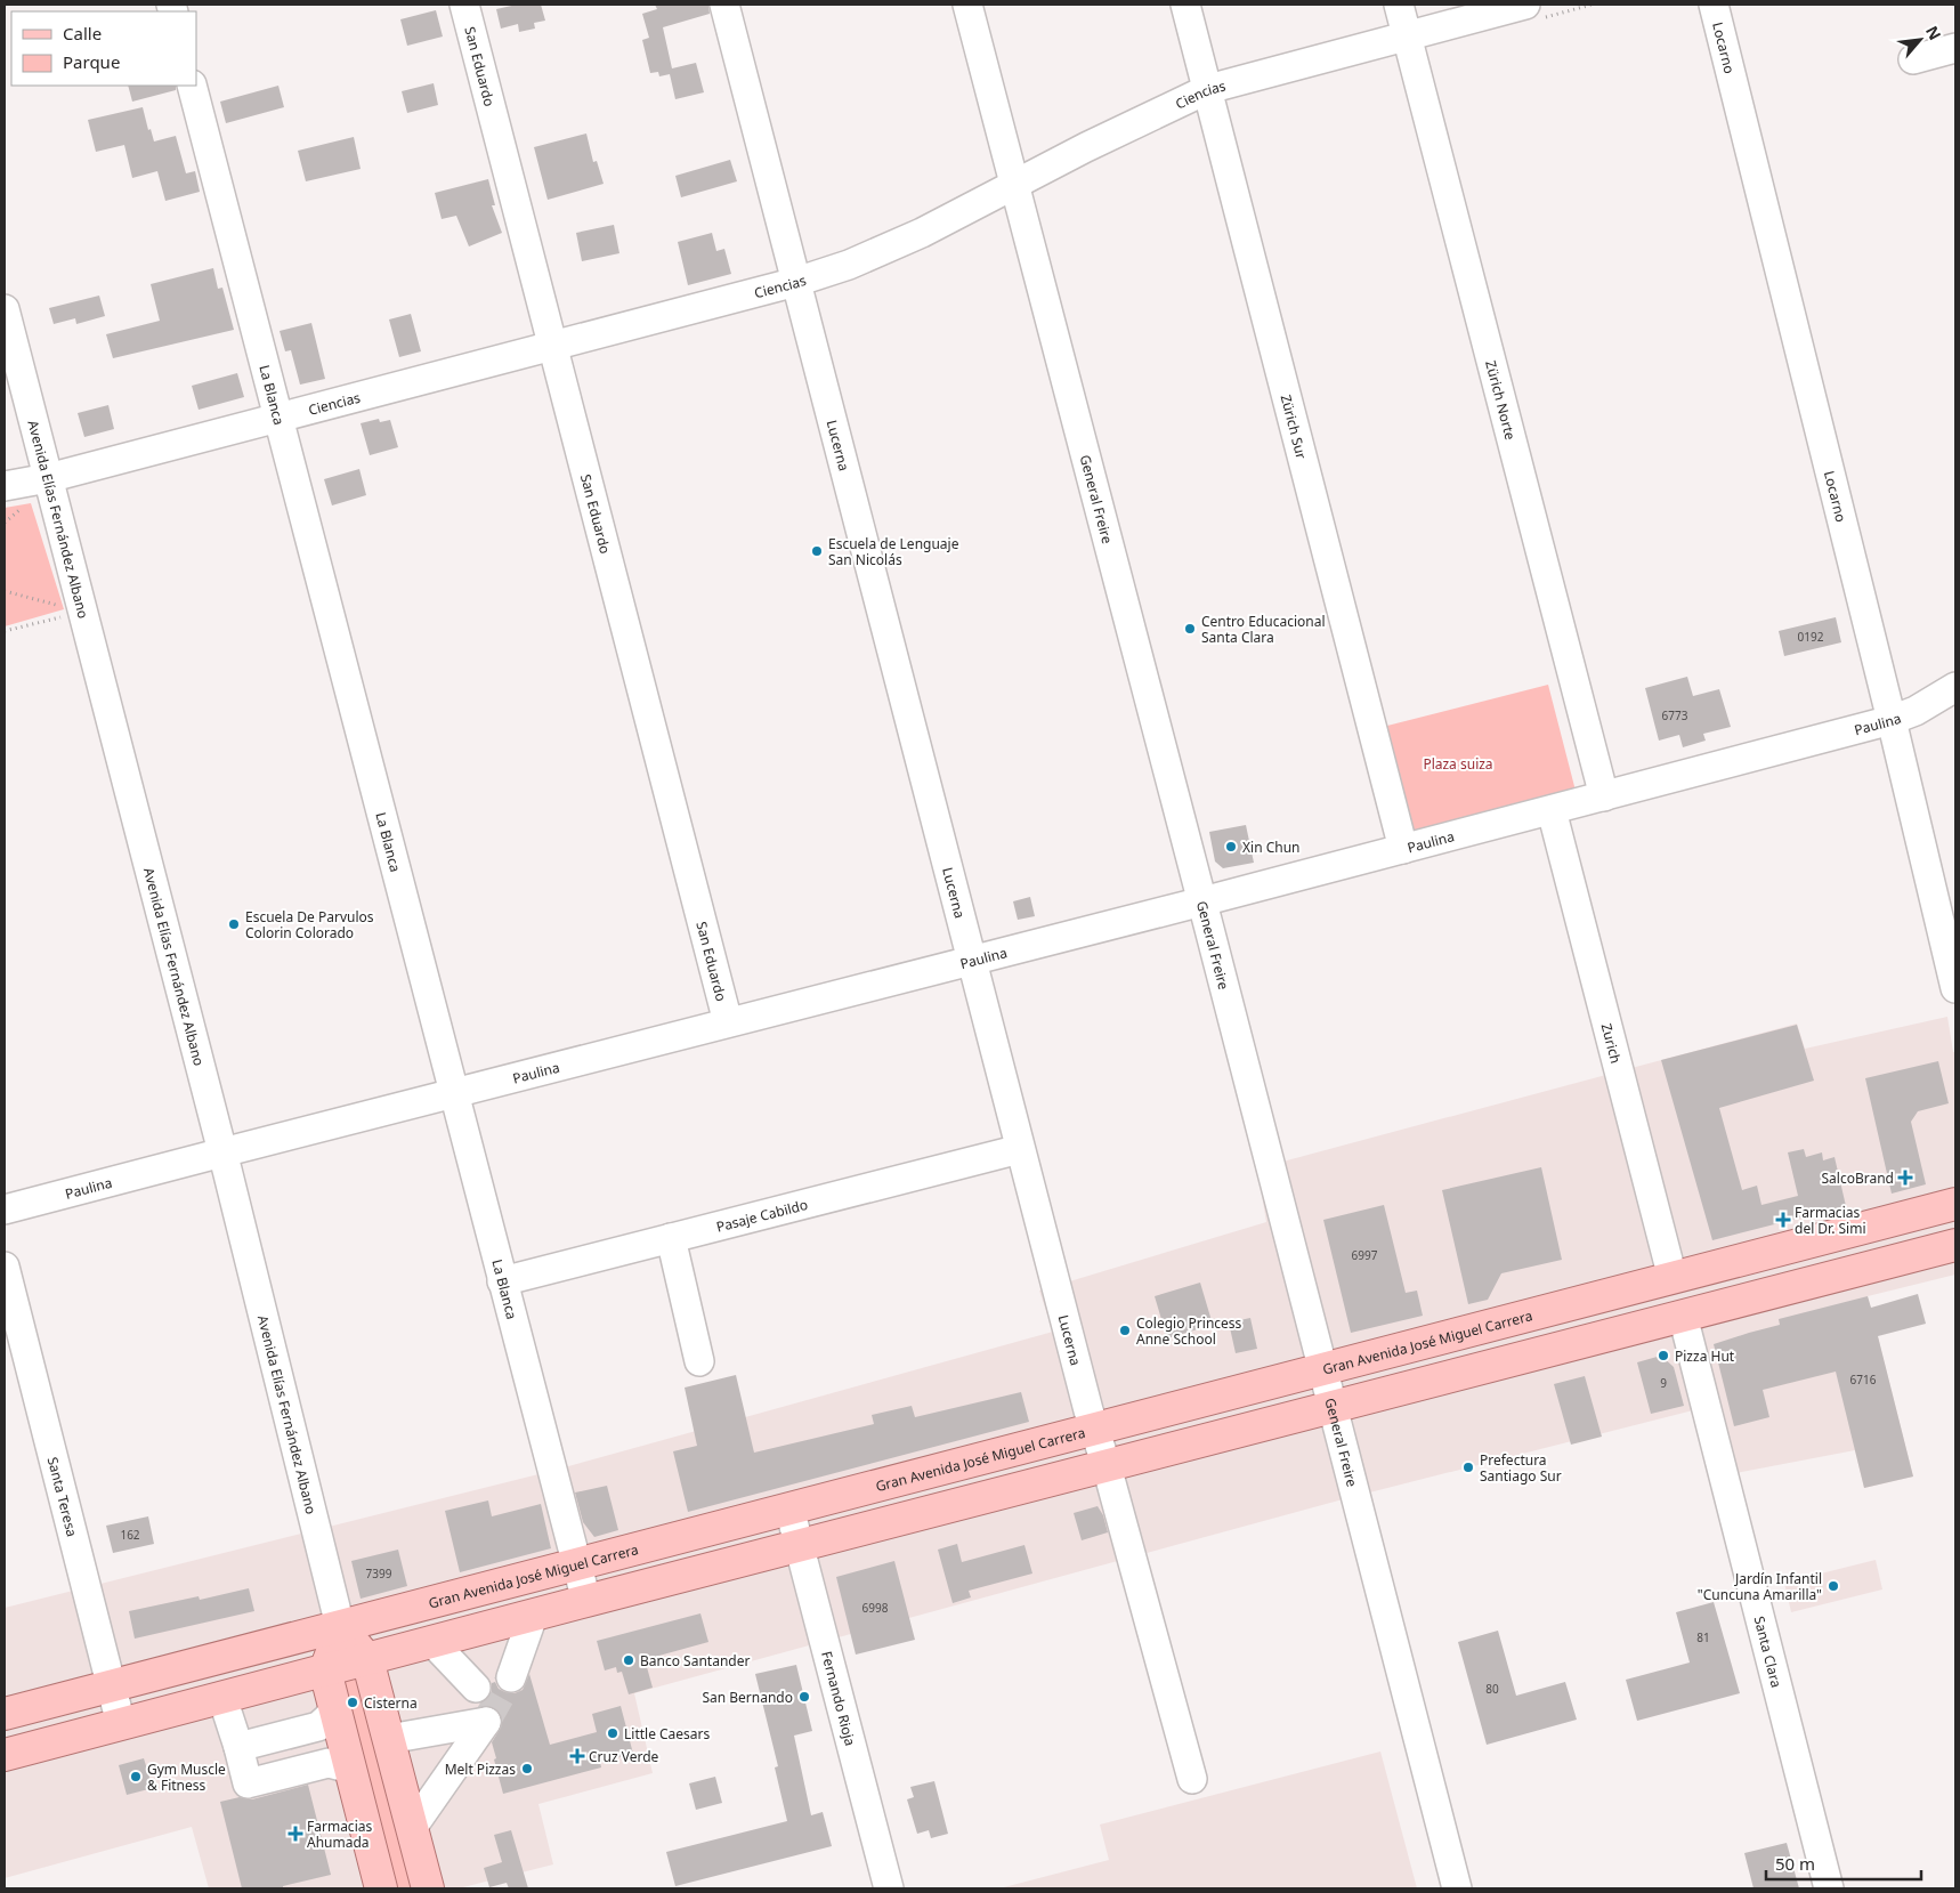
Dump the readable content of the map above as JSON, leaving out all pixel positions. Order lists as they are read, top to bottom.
{
  "streets": {
    "main road": ["Avenida Elías Fernández Albano", "Gran Avenida José Miguel Carrera"],
    "street": [
      "Locarno",
      "San Eduardo",
      "Ciencias",
      "La Blanca",
      "Zürich Norte",
      "Zürich Sur",
      "Lucerna",
      "General Freire",
      "Paulina",
      "Zurich",
      "Pasaje Cabildo",
      "Santa Teresa",
      "Santa Clara",
      "Fernando Rioja"
    ]
  },
  "crossings": [
    ["Locarno", "Paulina"],
    ["San Eduardo", "Ciencias"],
    ["San Eduardo", "Paulina"],
    ["Ciencias", "La Blanca"],
    ["Ciencias", "Zürich Norte"],
    ["Ciencias", "Zürich Sur"],
    ["Ciencias", "Lucerna"],
    ["Ciencias", "General Freire"],
    ["Ciencias", "Avenida Elías Fernández Albano"],
    ["La Blanca", "Paulina"],
    ["La Blanca", "Pasaje Cabildo"],
    ["La Blanca", "Gran Avenida José Miguel Carrera"],
    ["Zürich Norte", "Paulina"],
    ["Zürich Sur", "Paulina"],
    ["Lucerna", "Paulina"],
    ["Lucerna", "Pasaje Cabildo"],
    ["Lucerna", "Gran Avenida José Miguel Carrera"],
    ["General Freire", "Paulina"],
    ["General Freire", "Gran Avenida José Miguel Carrera"],
    ["Avenida Elías Fernández Albano", "Paulina"],
    ["Avenida Elías Fernández Albano", "Gran Avenida José Miguel Carrera"],
    ["Paulina", "Zurich"],
    ["Zurich", "Gran Avenida José Miguel Carrera"],
    ["Gran Avenida José Miguel Carrera", "Santa Teresa"],
    ["Gran Avenida José Miguel Carrera", "Fernando Rioja"]
  ],
  "parks": ["Plaza suiza"],
  "places": {
    "other": [
      "Escuela de Lenguaje San Nicolás",
      "Centro Educacional Santa Clara",
      "Xin Chun",
      "Escuela De Parvulos Colorin Colorado",
      "Colegio Princess Anne School",
      "Pizza Hut",
      "Prefectura Santiago Sur",
      "Jardín Infantil \"Cuncuna Amarilla\"",
      "Banco Santander",
      "San Bernando",
      "Cisterna",
      "Little Caesars",
      "Melt Pizzas",
      "Gym Muscle & Fitness"
    ],
    "health": [
      "SalcoBrand",
      "Farmacias del Dr. Simi",
      "Cruz Verde",
      "Farmacias Ahumada"
    ]
  },
  "house_numbers": [
    "0192",
    "6773",
    "6997",
    "6716",
    "9",
    "162",
    "7399",
    "6998",
    "81",
    "80"
  ],
  "legend": ["Calle", "Parque"],
  "scale_bar": "50 m",
  "north": "top right"
}
